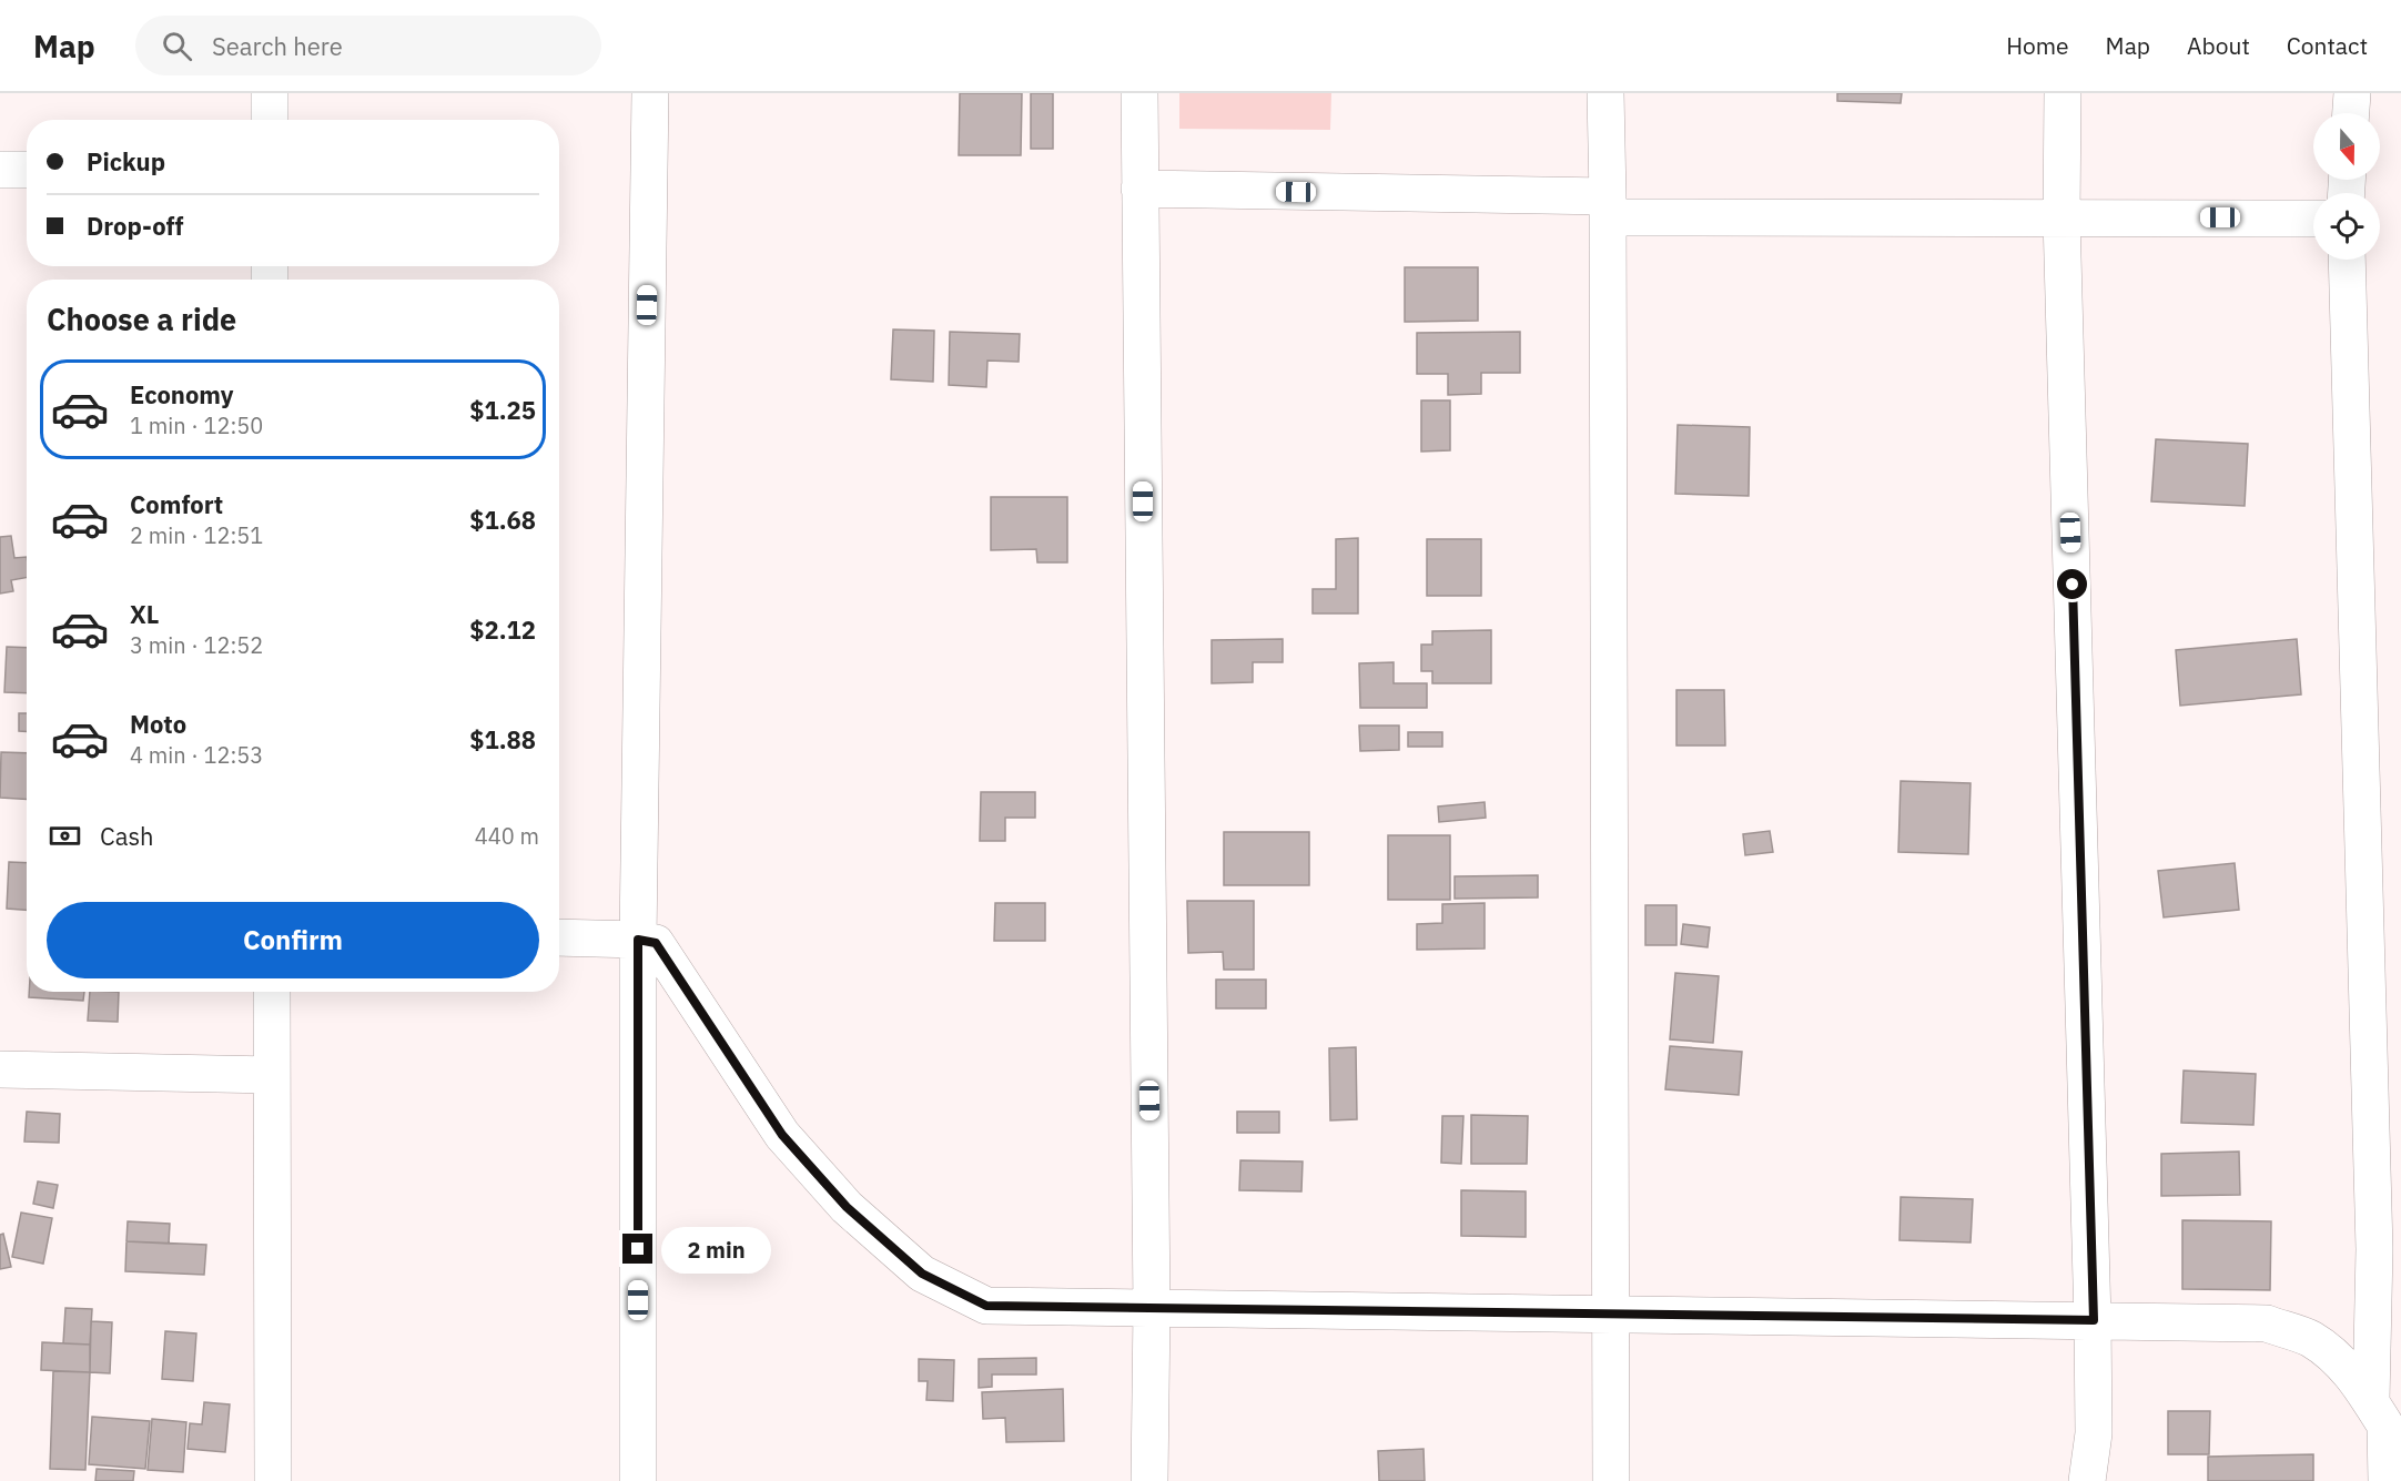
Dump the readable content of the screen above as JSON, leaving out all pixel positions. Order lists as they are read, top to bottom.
{
  "north": "bottom",
  "page": {
    "header": "Map",
    "search": "Search here",
    "nav": [
      "Home",
      "Map",
      "About",
      "Contact"
    ],
    "banner": ["Pickup", "Drop-off"],
    "heading": "Choose a ride",
    "list": [
      {
        "name": "Economy",
        "note": "1 min · 12:50",
        "value": "$1.25"
      },
      {
        "name": "Comfort",
        "note": "2 min · 12:51",
        "value": "$1.68"
      },
      {
        "name": "XL",
        "note": "3 min · 12:52",
        "value": "$2.12"
      },
      {
        "name": "Moto",
        "note": "4 min · 12:53",
        "value": "$1.88"
      }
    ],
    "pay": ["Cash", "440 m"],
    "buttons": "Confirm",
    "bubble": "2 min"
  }
}
